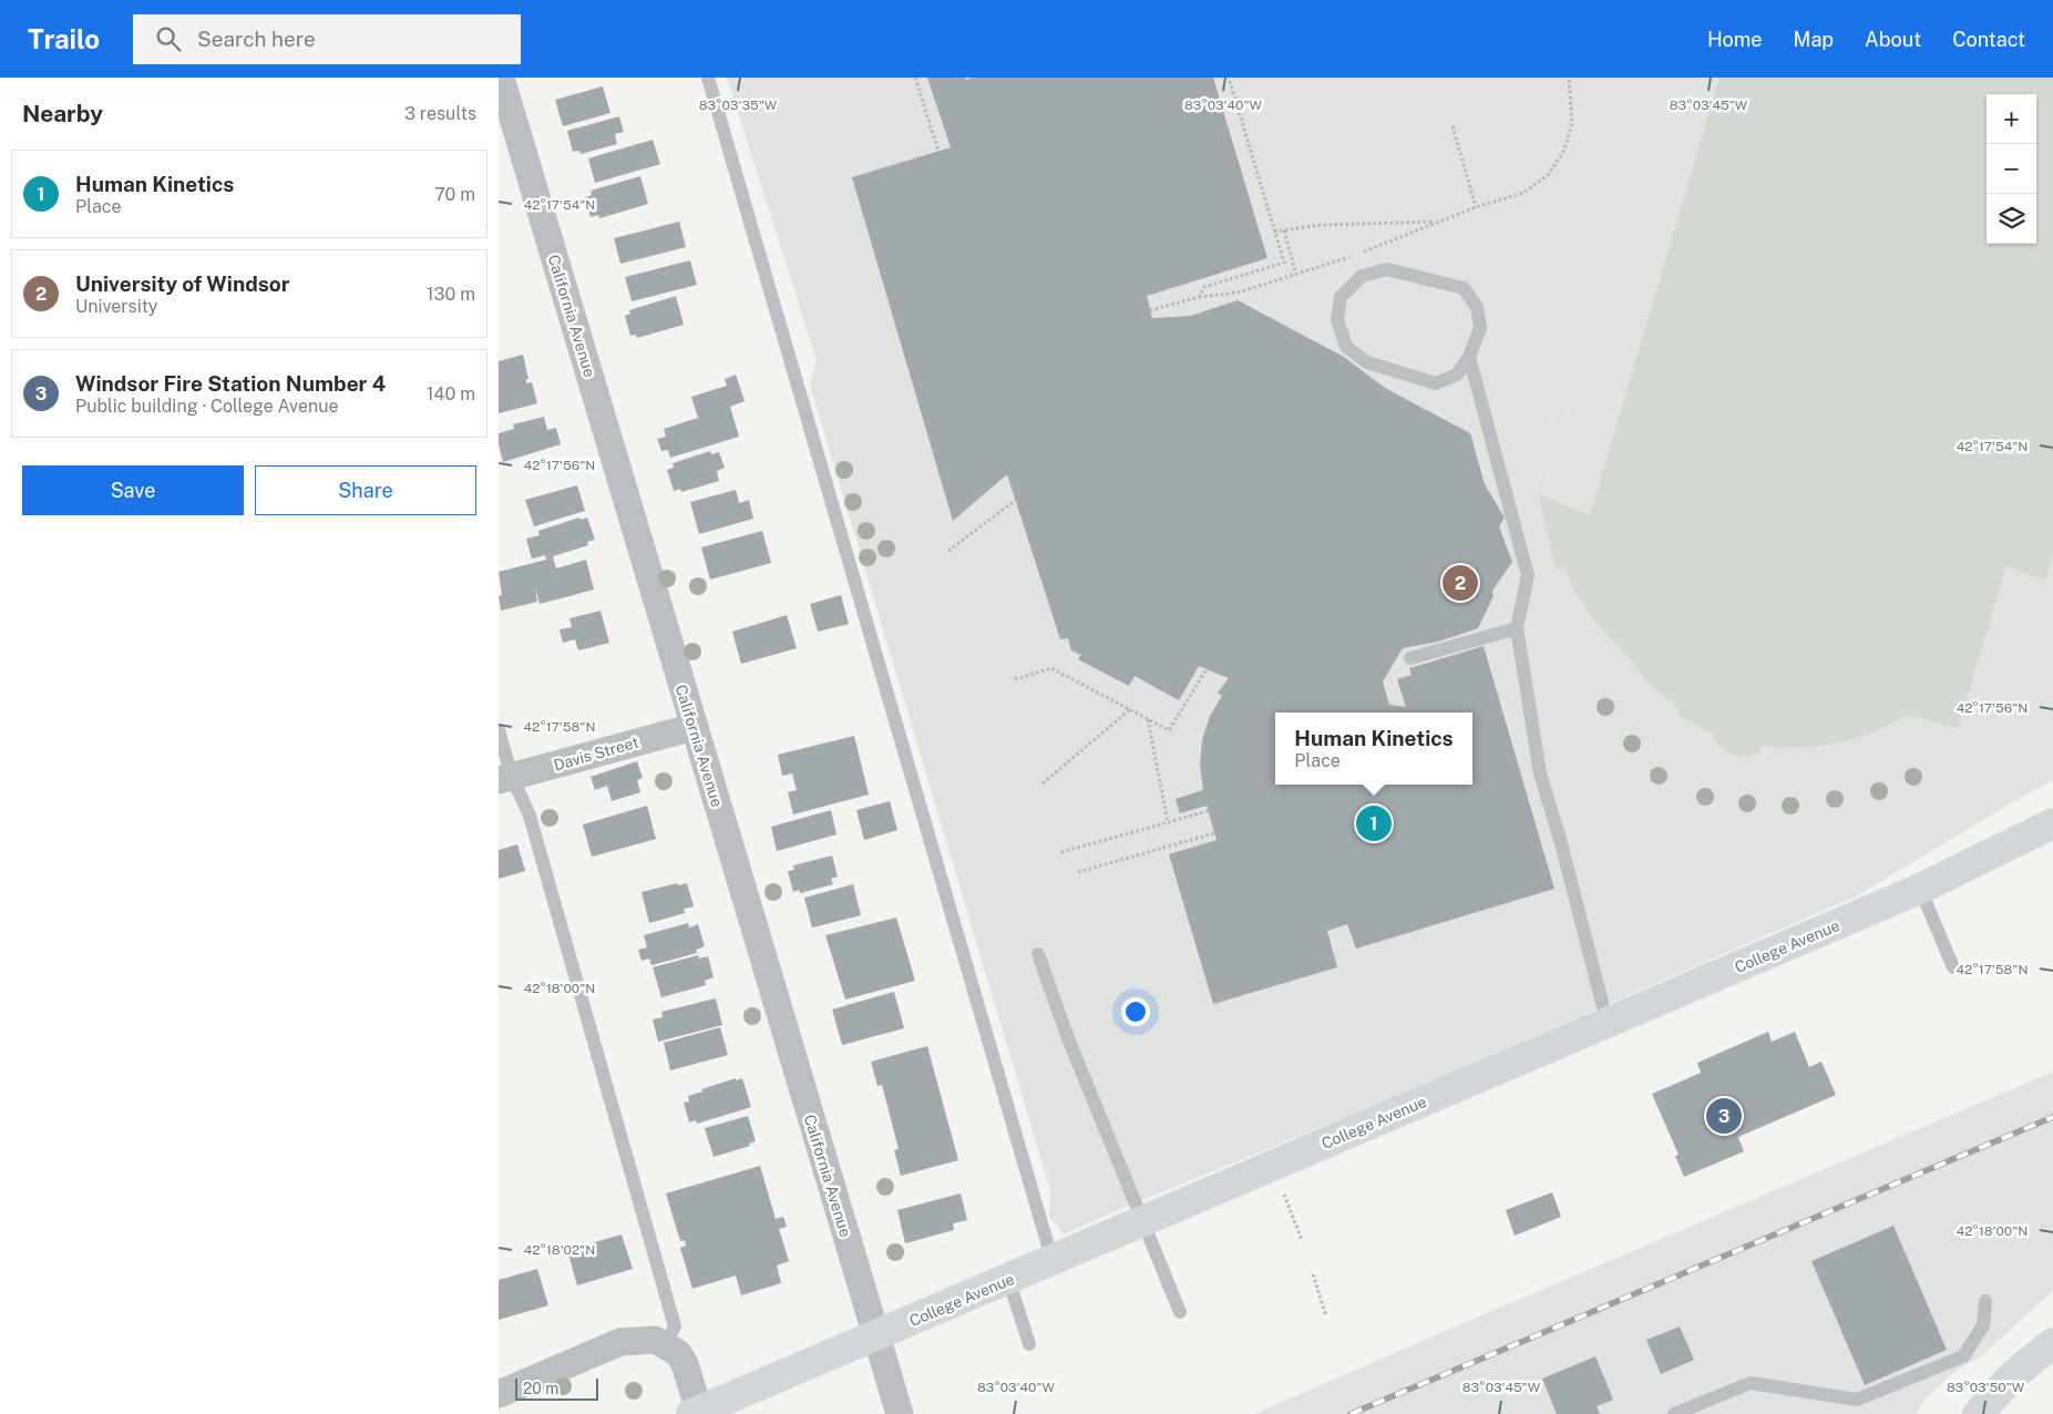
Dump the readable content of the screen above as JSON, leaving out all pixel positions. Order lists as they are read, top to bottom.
{
  "streets": {
    "street": ["California Avenue", "Davis Street", "College Avenue"]
  },
  "crossings": [
    ["California Avenue", "Davis Street"],
    ["California Avenue", "College Avenue"]
  ],
  "scale_bar": "20 m",
  "page": {
    "header": "Trailo",
    "search": "Search here",
    "nav": [
      "Home",
      "Map",
      "About",
      "Contact"
    ],
    "heading": ["Nearby", "3 results"],
    "map_buttons": ["+", "−"],
    "list": [
      {
        "mark": "1",
        "name": "Human Kinetics",
        "note": "Place",
        "value": "70 m"
      },
      {
        "mark": "2",
        "name": "University of Windsor",
        "note": "University",
        "value": "130 m"
      },
      {
        "mark": "3",
        "name": "Windsor Fire Station Number 4",
        "note": "Public building · College Avenue",
        "value": "140 m"
      }
    ],
    "buttons": ["Save", "Share"],
    "pins": ["2", "1", "3"],
    "popup": ["Human Kinetics", "Place"],
    "scale": "20 m"
  },
  "coordinates": [
    "83°03'35\"W",
    "83°03'40\"W",
    "83°03'45\"W",
    "42°17'54\"N",
    "42°17'56\"N",
    "42°17'58\"N",
    "42°18'00\"N",
    "42°18'02\"N",
    "83°03'50\"W"
  ]
}
